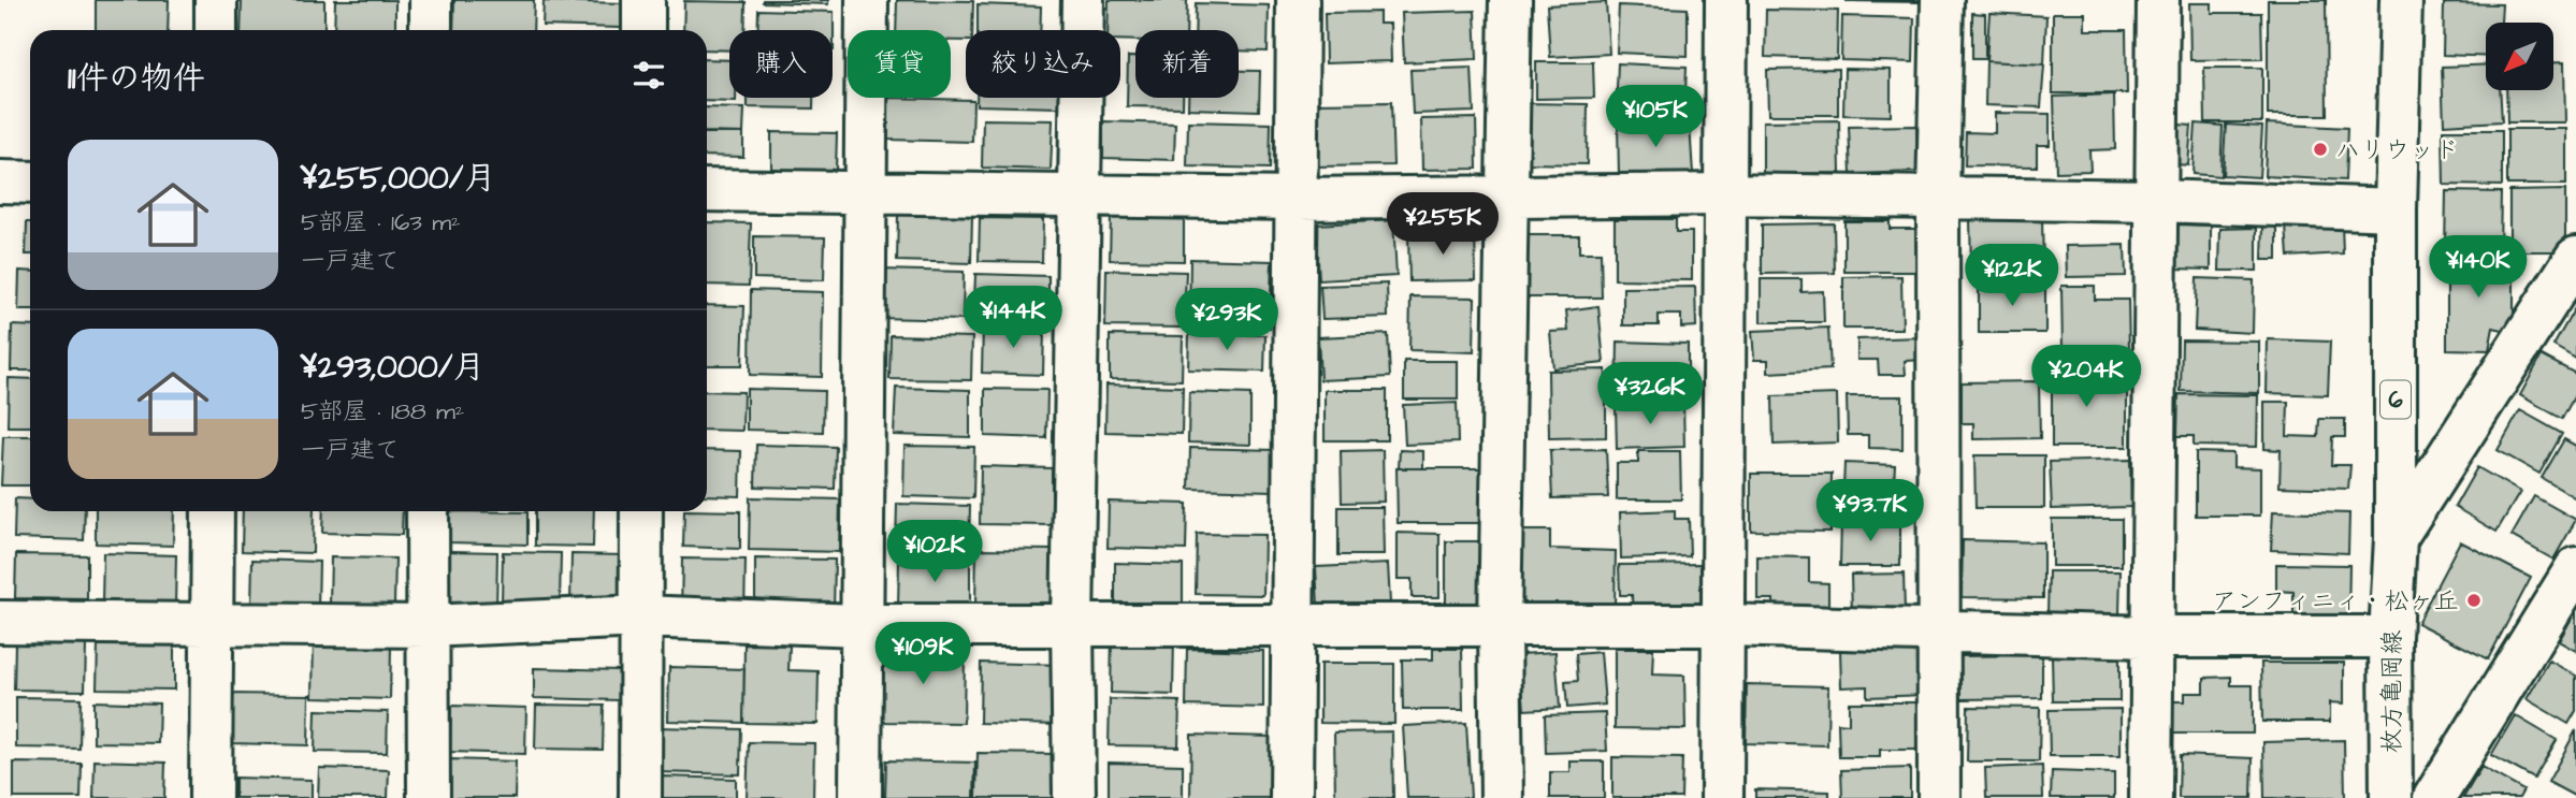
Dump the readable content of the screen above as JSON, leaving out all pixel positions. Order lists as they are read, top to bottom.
{
  "streets": {
    "street": ["6", "枚方亀岡線"]
  },
  "places": ["ハリウッド", "アンフィニィ・松ヶ丘"],
  "north": "bottom left",
  "page": {
    "chip": [
      "購入",
      "賃貸",
      "絞り込み",
      "新着"
    ],
    "heading": "11件の物件",
    "price": [
      "¥105K",
      "¥255K",
      "¥140K",
      "¥122K",
      "¥144K",
      "¥293K",
      "¥204K",
      "¥326K",
      "¥93.7K",
      "¥102K",
      "¥109K"
    ],
    "list": [
      {
        "name": "¥255,000/月",
        "note": "5部屋 · 163 m² · 一戸建て"
      },
      {
        "name": "¥293,000/月",
        "note": "5部屋 · 188 m² · 一戸建て"
      }
    ]
  }
}
